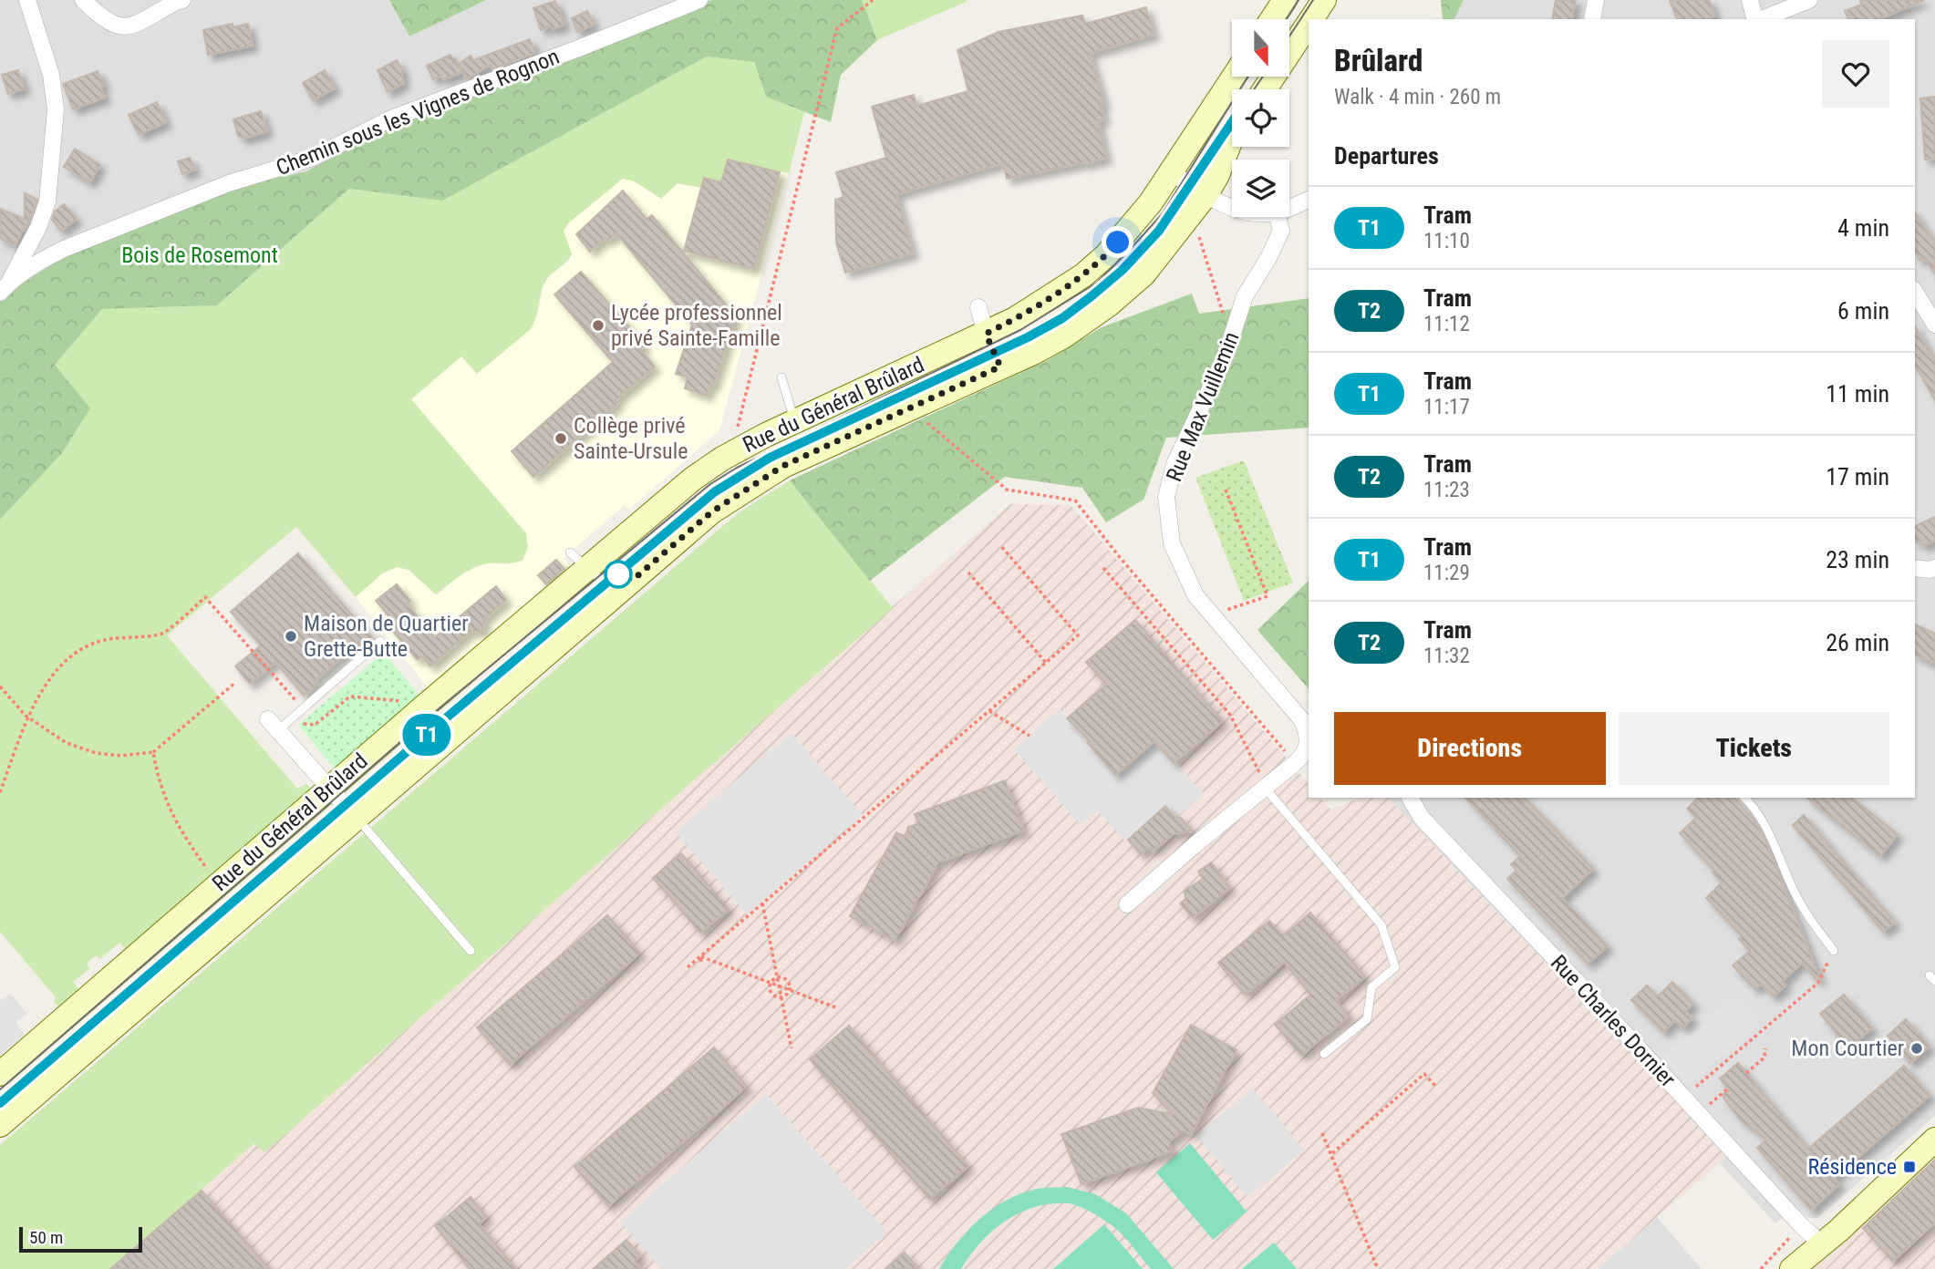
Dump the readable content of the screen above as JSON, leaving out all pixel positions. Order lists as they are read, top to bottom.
{
  "streets": {
    "main road": ["Rue du Général Brûlard"],
    "street": ["Chemin sous les Vignes de Rognon", "Rue Max Vuillemin", "Rue Charles Dornier"]
  },
  "parks": ["Bois de Rosemont"],
  "places": {
    "other": [
      "Lycée professionnel privé Sainte-Famille",
      "Collège privé Sainte-Ursule",
      "Maison de Quartier Grette-Butte",
      "Mon Courtier"
    ],
    "transit": ["Résidence"]
  },
  "lines": ["tram line T1"],
  "scale_bar": "50 m",
  "north": "bottom",
  "page": {
    "on_map": "T1",
    "heading": [
      ["Brûlard", "Walk · 4 min · 260 m"],
      "Departures"
    ],
    "list": [
      {
        "mark": "T1",
        "name": "Tram",
        "note": "11:10",
        "value": "4 min"
      },
      {
        "mark": "T2",
        "name": "Tram",
        "note": "11:12",
        "value": "6 min"
      },
      {
        "mark": "T1",
        "name": "Tram",
        "note": "11:17",
        "value": "11 min"
      },
      {
        "mark": "T2",
        "name": "Tram",
        "note": "11:23",
        "value": "17 min"
      },
      {
        "mark": "T1",
        "name": "Tram",
        "note": "11:29",
        "value": "23 min"
      },
      {
        "mark": "T2",
        "name": "Tram",
        "note": "11:32",
        "value": "26 min"
      }
    ],
    "buttons": ["Directions", "Tickets"],
    "scale": "50 m"
  }
}
